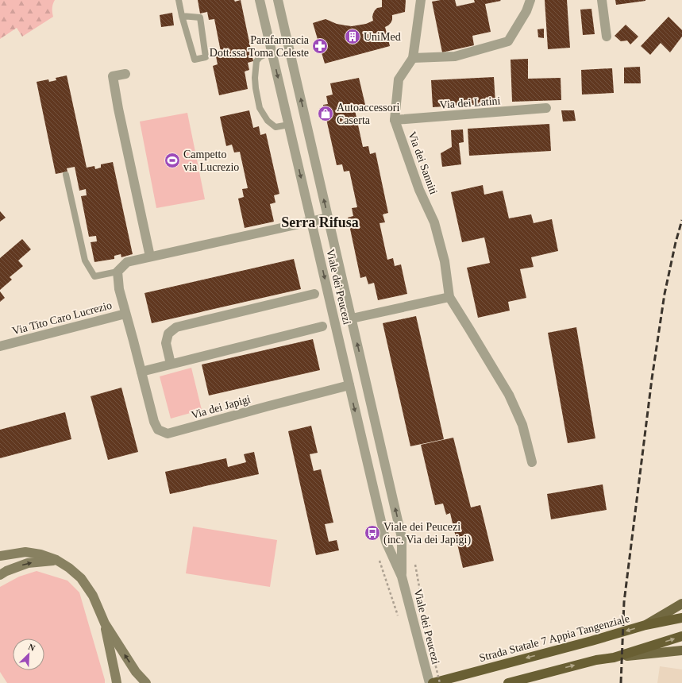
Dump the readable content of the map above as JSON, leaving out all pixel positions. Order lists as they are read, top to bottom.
{
  "streets": {
    "highway": ["Strada Statale 7 Appia Tangenziale"],
    "street": [
      "Via dei Latini",
      "Via dei Sanniti",
      "Viale dei Peucezi",
      "Via Tito Caro Lucrezio",
      "Via dei Japigi"
    ]
  },
  "crossings": [
    ["Via dei Latini", "Via dei Sanniti"],
    ["Viale dei Peucezi", "Via dei Japigi"],
    ["Via Tito Caro Lucrezio", "Via dei Japigi"]
  ],
  "districts": ["Serra Rifusa"],
  "places": {
    "building": ["UniMed"],
    "pharmacy": ["Parafarmacia Dott.ssa Toma Celeste"],
    "shop": ["Autoaccessori Caserta"],
    "sports": ["Campetto via Lucrezio"],
    "bus stop": ["Viale dei Peucezi (inc. Via dei Japigi)"]
  },
  "north": "top right"
}
